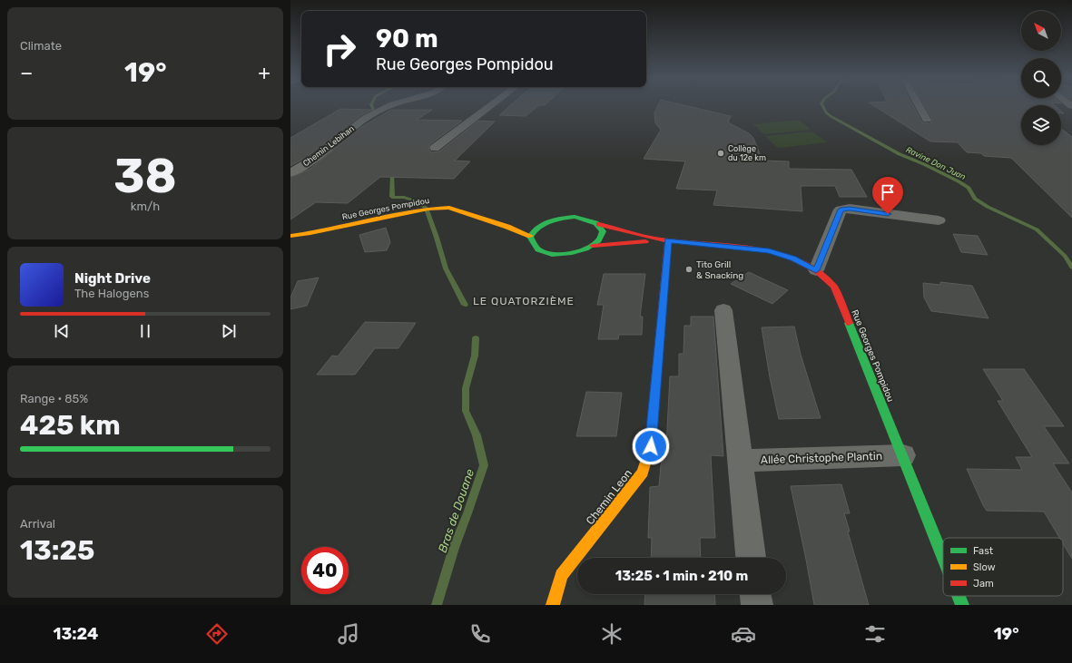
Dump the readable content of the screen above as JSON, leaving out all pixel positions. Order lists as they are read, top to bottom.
{
  "streets": {
    "main road": ["Rue Georges Pompidou", "Chemin Leon"],
    "street": ["Chemin Lebihan", "Allée Christophe Plantin"]
  },
  "crossings": [
    ["Rue Georges Pompidou", "Allée Christophe Plantin"],
    ["Rue Georges Pompidou", "Chemin Leon"]
  ],
  "districts": ["LE QUATORZIÈME"],
  "water": ["Ravine Don Juan", "Bras de Douane"],
  "places": ["Collège du 12e km", "Tito Grill & Snacking"],
  "legend": ["Fast", "Slow", "Jam"],
  "north": "top left",
  "page": {
    "tile": [
      "Climate",
      ["38", "km/h"],
      ["Range · 85%", "425 km"],
      ["Arrival", "13:25"]
    ],
    "turn": ["90 m", "Rue Georges Pompidou"],
    "heat": ["−", "19°", "+"],
    "song": ["Night Drive", "The Halogens"],
    "limit": "40",
    "trip": "13:25 · 1 min · 210 m",
    "tabs": ["13:24", "19°"]
  }
}
